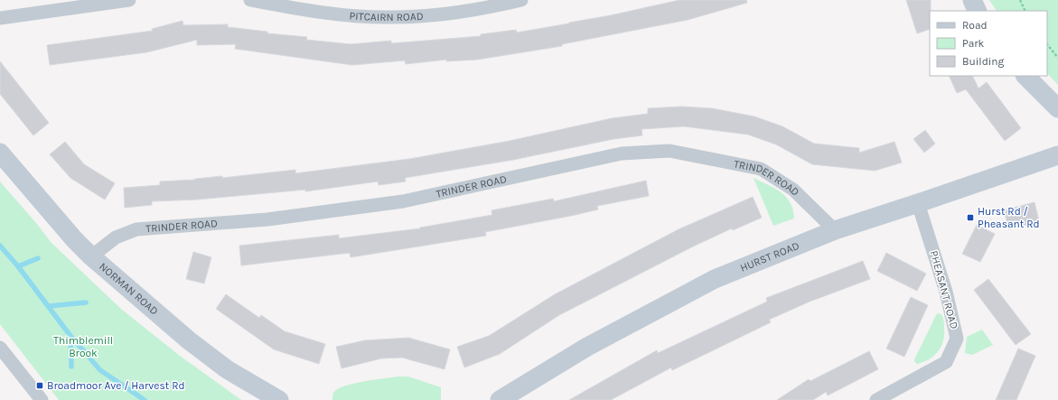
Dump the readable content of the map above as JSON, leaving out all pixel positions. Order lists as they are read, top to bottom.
{
  "streets": {
    "street": [
      "PITCAIRN ROAD",
      "TRINDER ROAD",
      "HURST ROAD",
      "NORMAN ROAD",
      "PHEASANT ROAD"
    ]
  },
  "crossings": [
    ["TRINDER ROAD", "HURST ROAD"],
    ["TRINDER ROAD", "NORMAN ROAD"],
    ["HURST ROAD", "PHEASANT ROAD"]
  ],
  "parks": ["Thimblemill Brook"],
  "places": {
    "transit": ["Hurst Rd / Pheasant Rd", "Broadmoor Ave / Harvest Rd"]
  },
  "legend": ["Road", "Park", "Building"]
}
